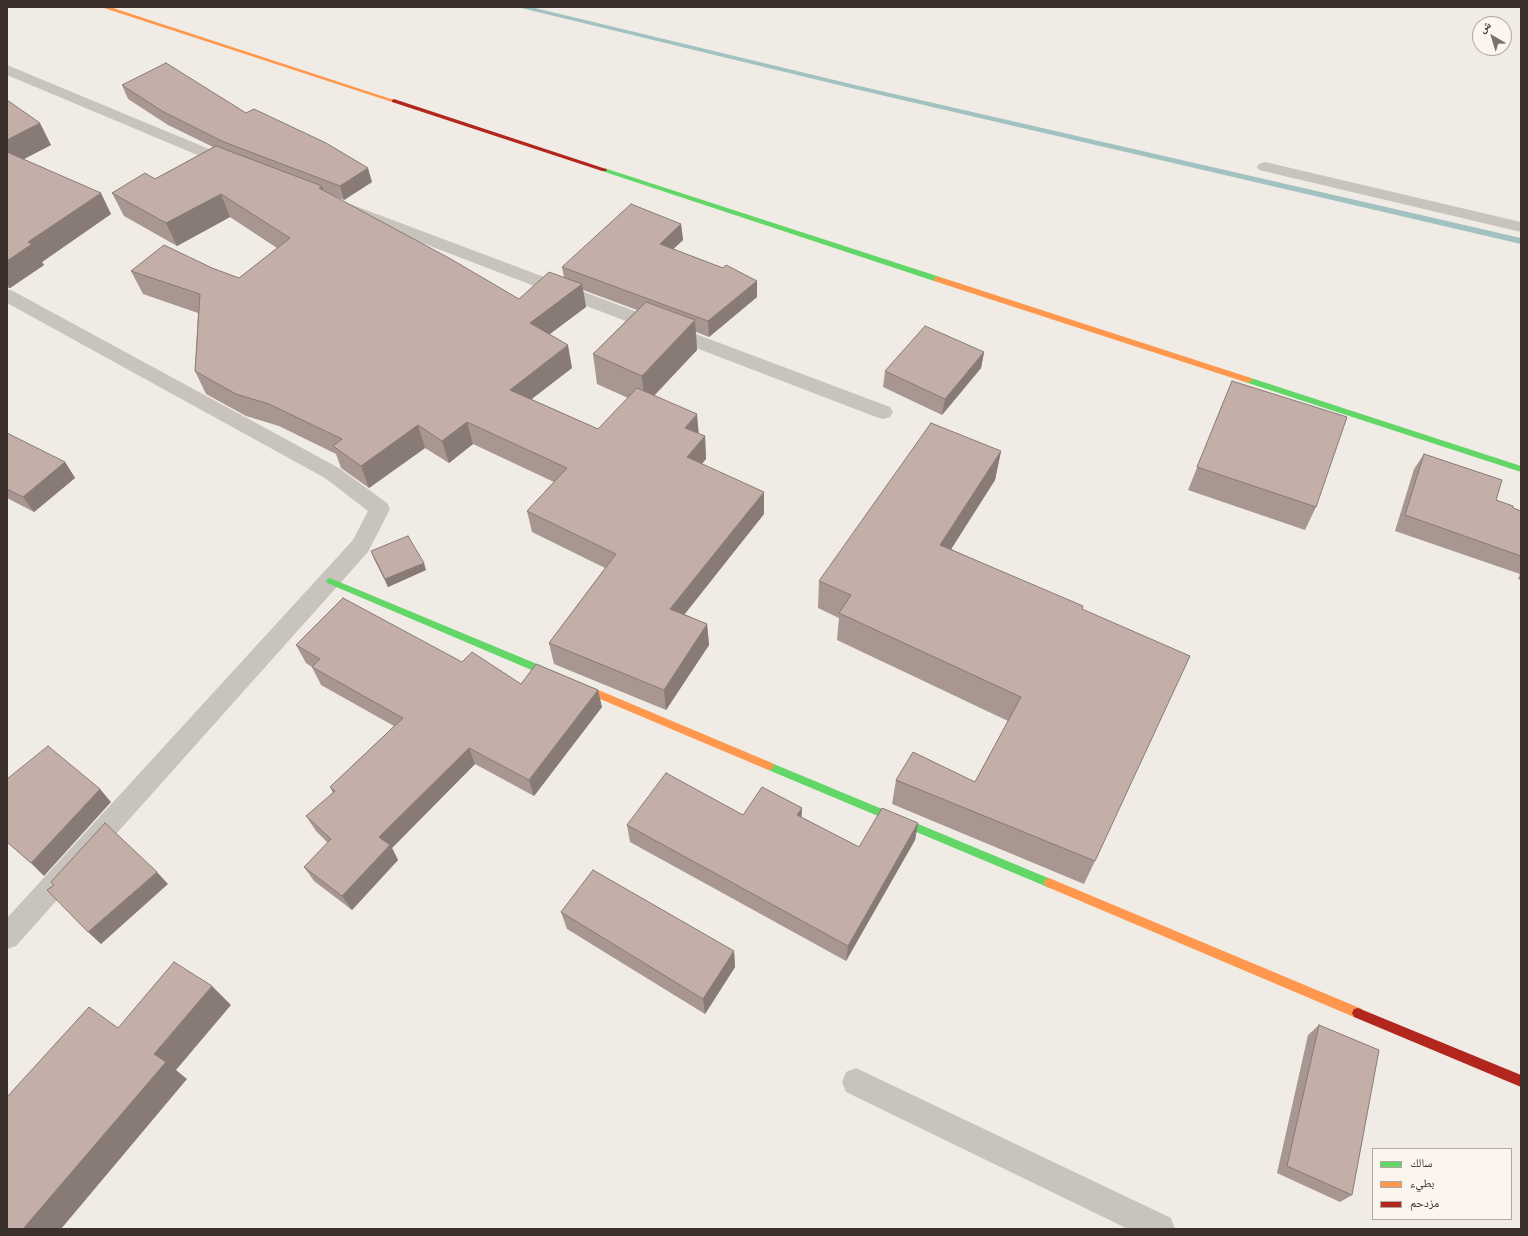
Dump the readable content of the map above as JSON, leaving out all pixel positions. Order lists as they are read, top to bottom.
{
  "legend": ["سالك", "بطيء", "مزدحم"],
  "north": "top left"
}
